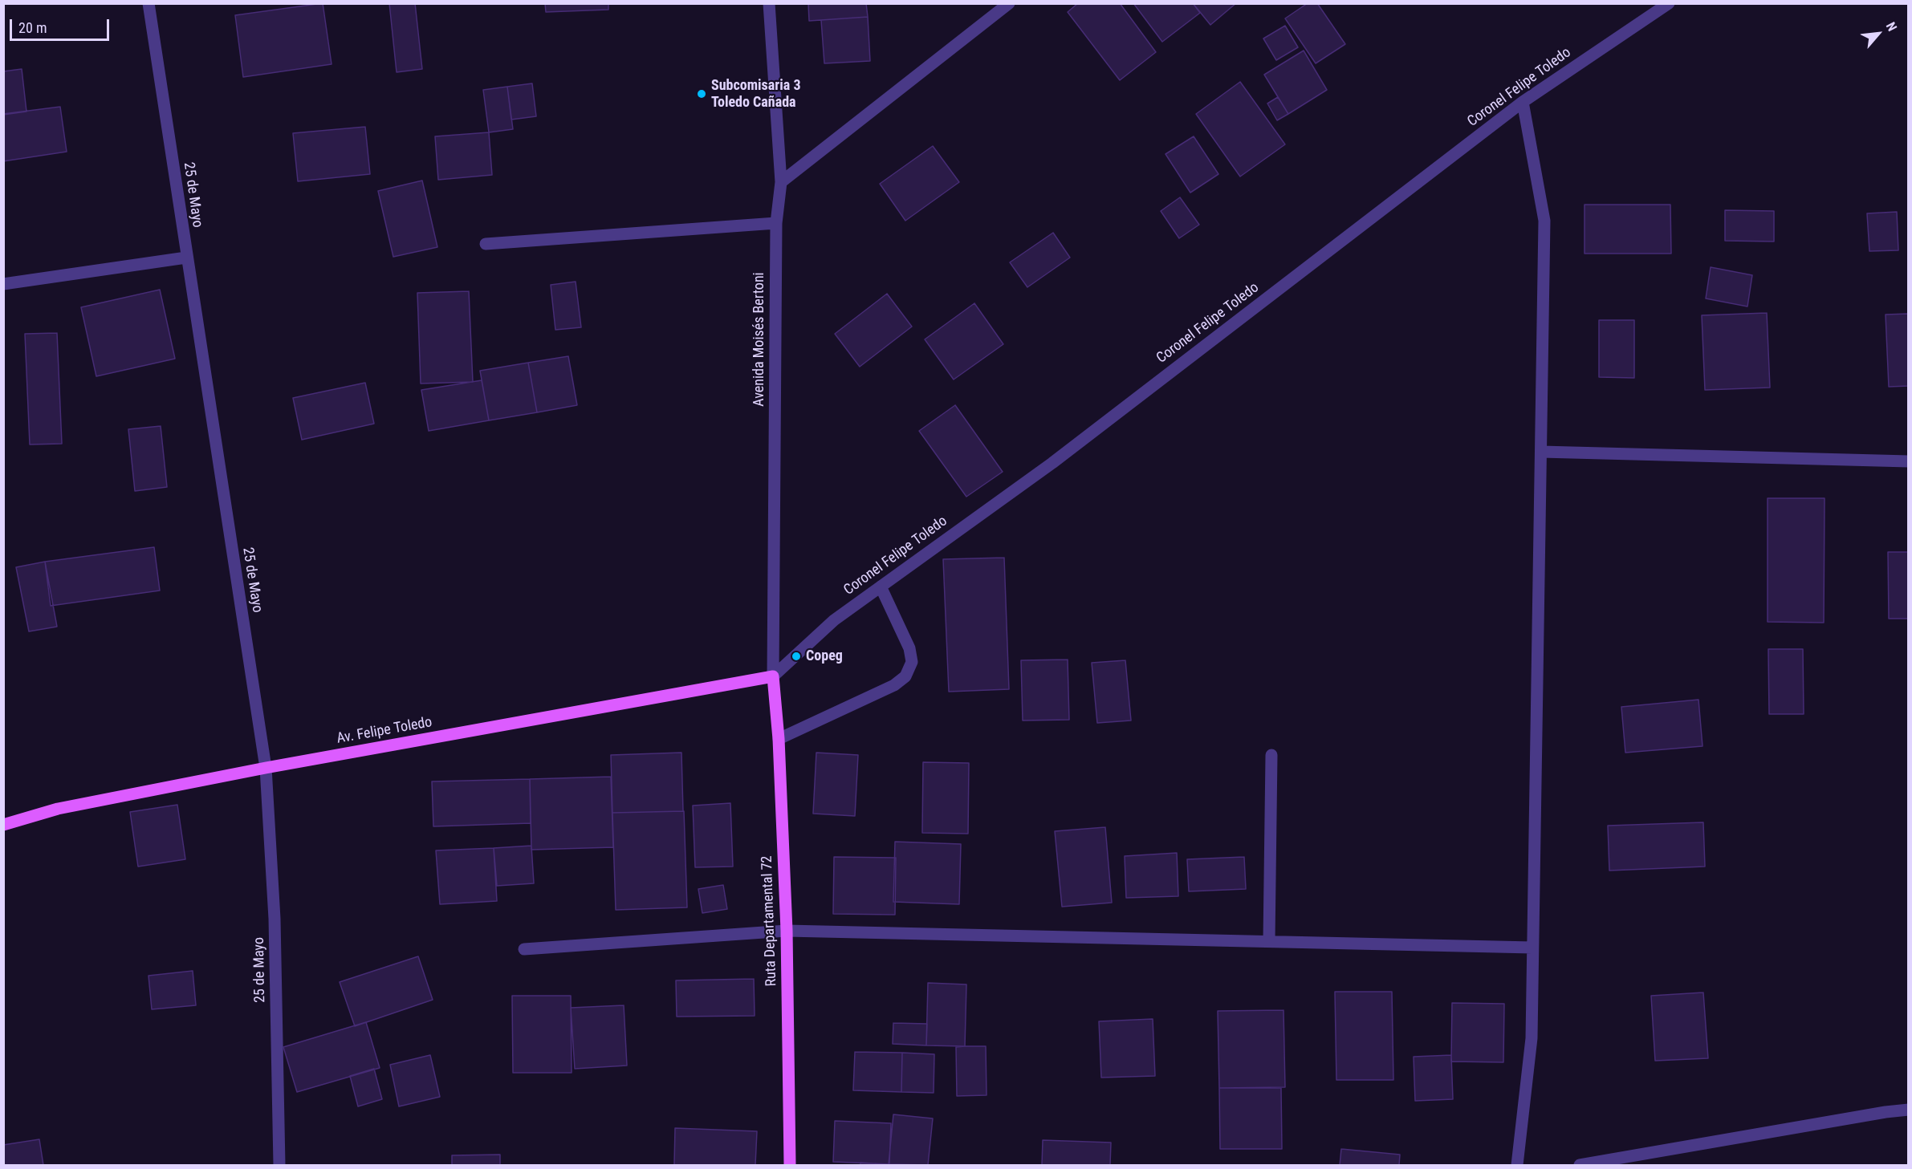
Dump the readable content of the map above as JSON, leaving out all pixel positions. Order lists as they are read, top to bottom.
{
  "streets": {
    "main road": ["Av. Felipe Toledo", "Ruta Departamental 72"],
    "street": ["Coronel Felipe Toledo", "25 de Mayo", "Avenida Moisés Bertoni"]
  },
  "crossings": [
    ["Coronel Felipe Toledo", "Avenida Moisés Bertoni"],
    ["Coronel Felipe Toledo", "Av. Felipe Toledo"],
    ["Coronel Felipe Toledo", "Ruta Departamental 72"],
    ["25 de Mayo", "Av. Felipe Toledo"],
    ["Avenida Moisés Bertoni", "Av. Felipe Toledo"],
    ["Avenida Moisés Bertoni", "Ruta Departamental 72"],
    ["Av. Felipe Toledo", "Ruta Departamental 72"]
  ],
  "places": ["Subcomisaria 3 Toledo Cañada", "Copeg"],
  "scale_bar": "20 m",
  "north": "top right"
}
